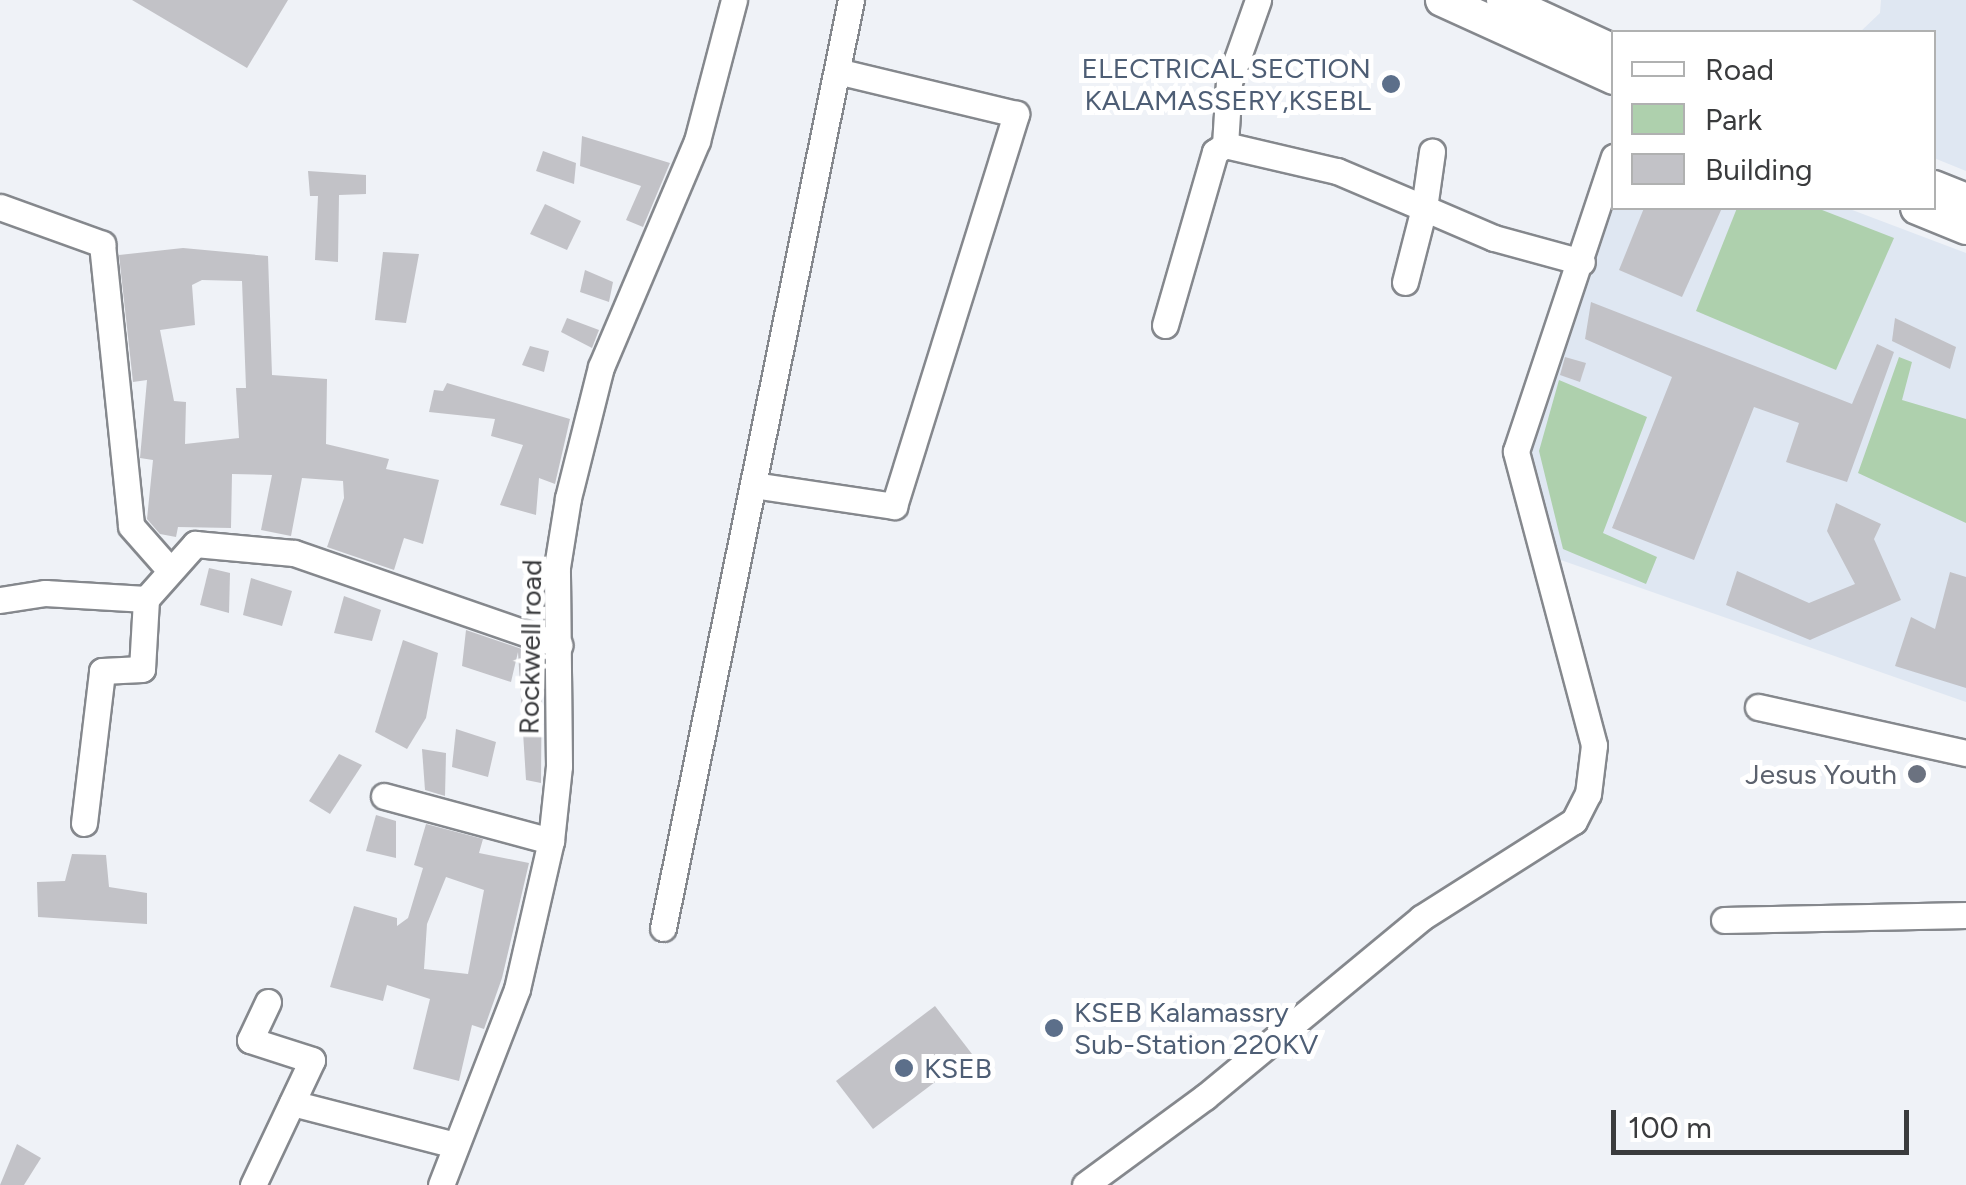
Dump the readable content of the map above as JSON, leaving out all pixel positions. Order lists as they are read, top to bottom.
{
  "streets": {
    "street": ["Rockwell road"]
  },
  "places": [
    "ELECTRICAL SECTION KALAMASSERY,KSEBL",
    "Jesus Youth",
    "KSEB Kalamassry Sub-Station 220KV",
    "KSEB"
  ],
  "legend": ["Road", "Park", "Building"],
  "scale_bar": "100 m"
}
